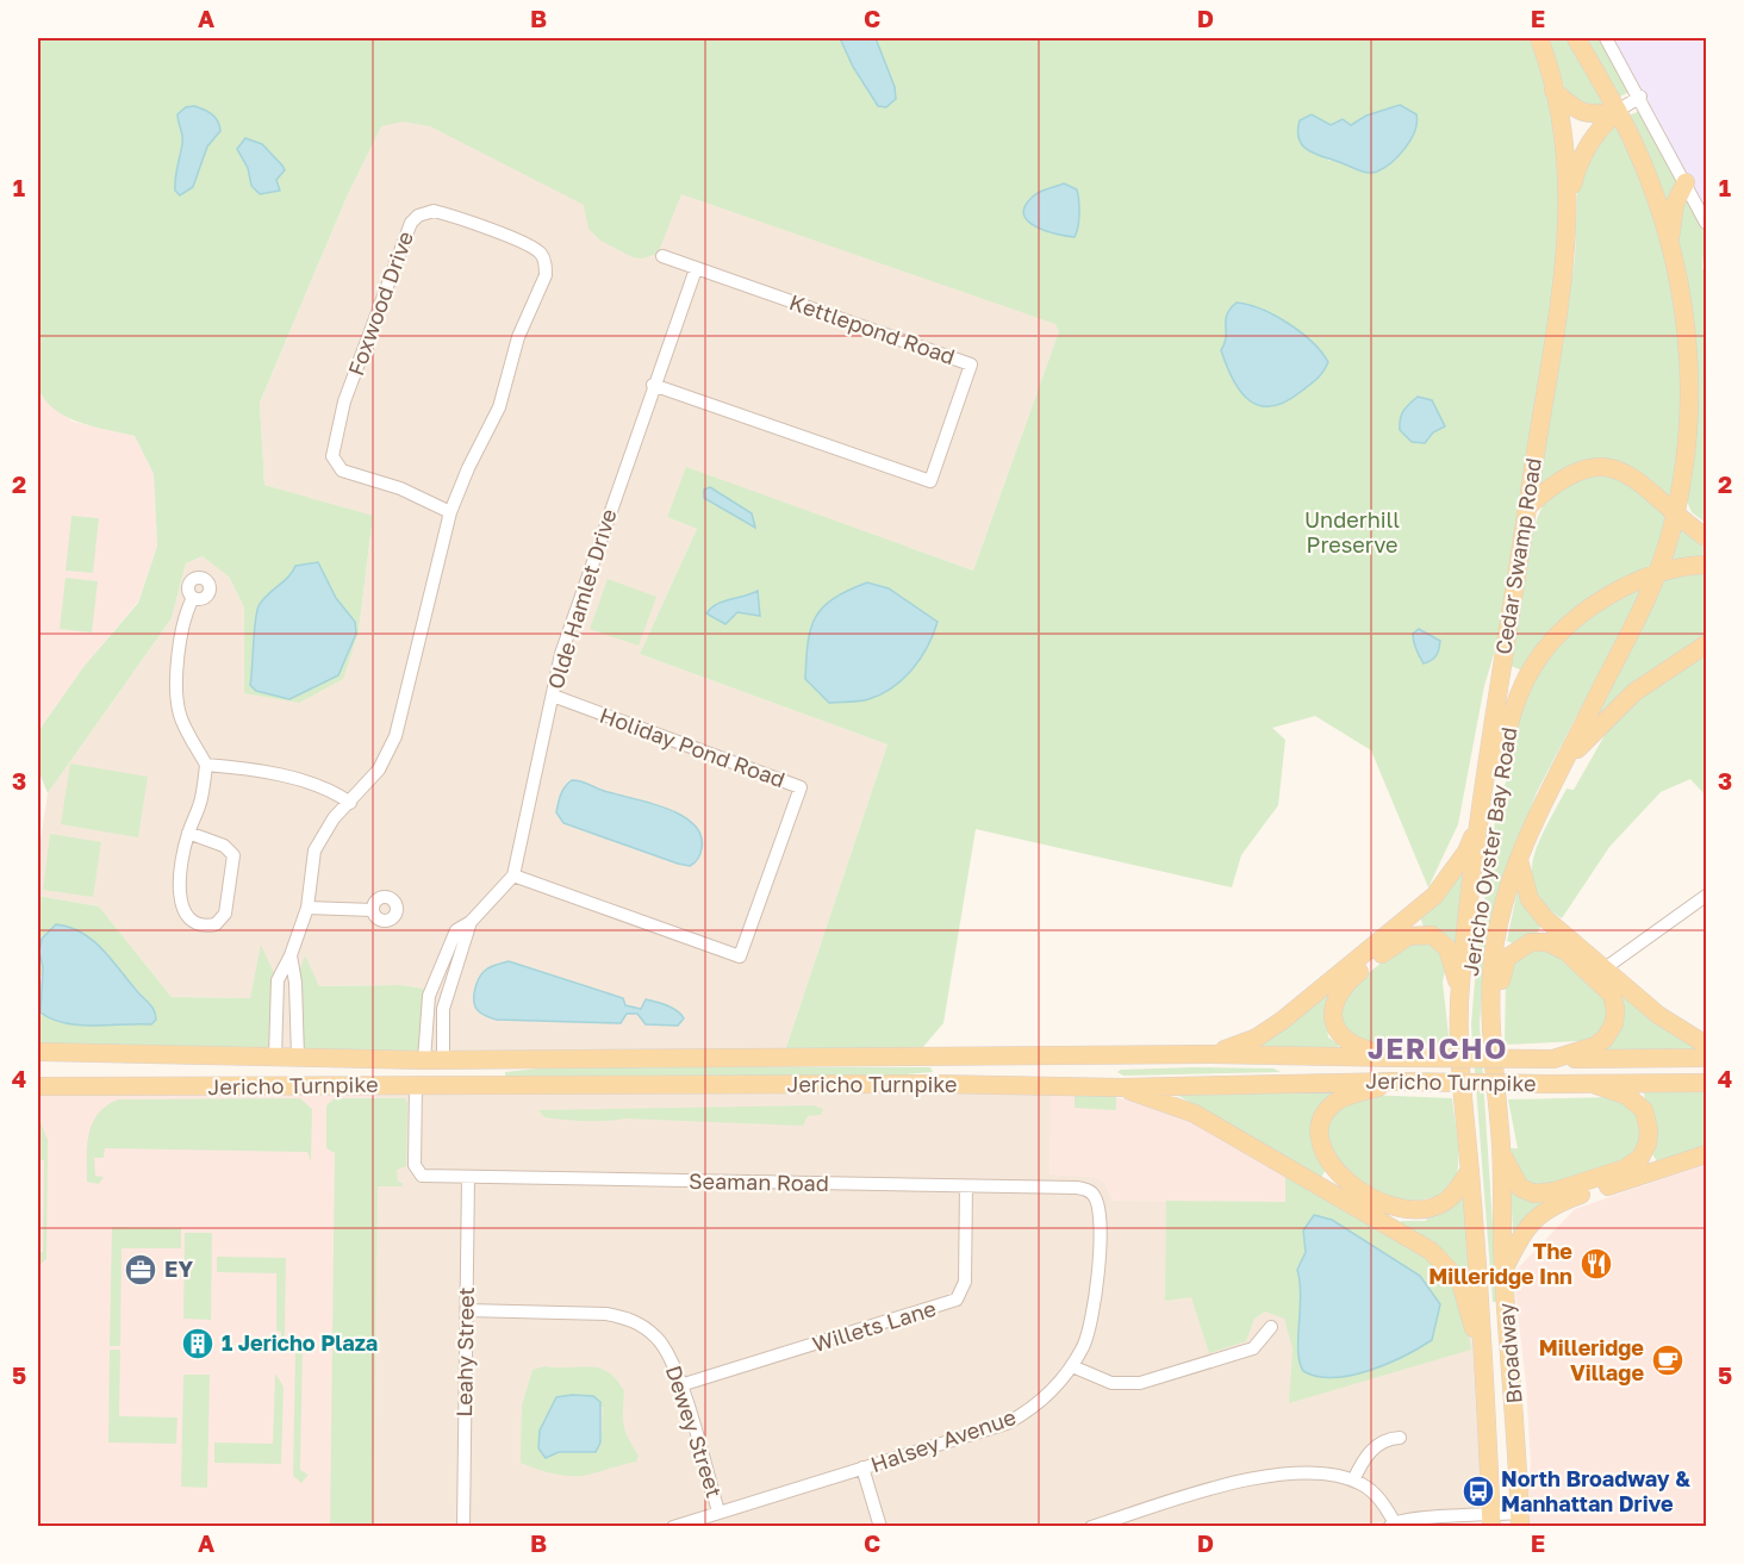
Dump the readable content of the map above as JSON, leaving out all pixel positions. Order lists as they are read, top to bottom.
{
  "streets": {
    "main road": [
      "Cedar Swamp Road",
      "Jericho Oyster Bay Road",
      "Jericho Turnpike",
      "Broadway"
    ],
    "street": [
      "Foxwood Drive",
      "Kettlepond Road",
      "Olde Hamlet Drive",
      "Holiday Pond Road",
      "Seaman Road",
      "Willets Lane",
      "Leahy Street",
      "Dewey Street",
      "Halsey Avenue"
    ]
  },
  "crossings": [
    ["Foxwood Drive", "Jericho Turnpike"],
    ["Kettlepond Road", "Olde Hamlet Drive"],
    ["Cedar Swamp Road", "Jericho Oyster Bay Road"],
    ["Olde Hamlet Drive", "Holiday Pond Road"],
    ["Jericho Turnpike", "Seaman Road"],
    ["Seaman Road", "Willets Lane"],
    ["Seaman Road", "Leahy Street"],
    ["Seaman Road", "Halsey Avenue"],
    ["Willets Lane", "Dewey Street"],
    ["Leahy Street", "Dewey Street"],
    ["Dewey Street", "Halsey Avenue"]
  ],
  "districts": ["JERICHO"],
  "parks": ["Underhill Preserve"],
  "places": {
    "restaurant": ["The Milleridge Inn"],
    "office": ["EY"],
    "building": ["1 Jericho Plaza"],
    "cafe": ["Milleridge Village"],
    "bus stop": ["North Broadway & Manhattan Drive"]
  },
  "grid": {
    "columns": [
      "A",
      "B",
      "C",
      "D",
      "E"
    ],
    "rows": [
      "1",
      "2",
      "3",
      "4",
      "5"
    ]
  }
}
